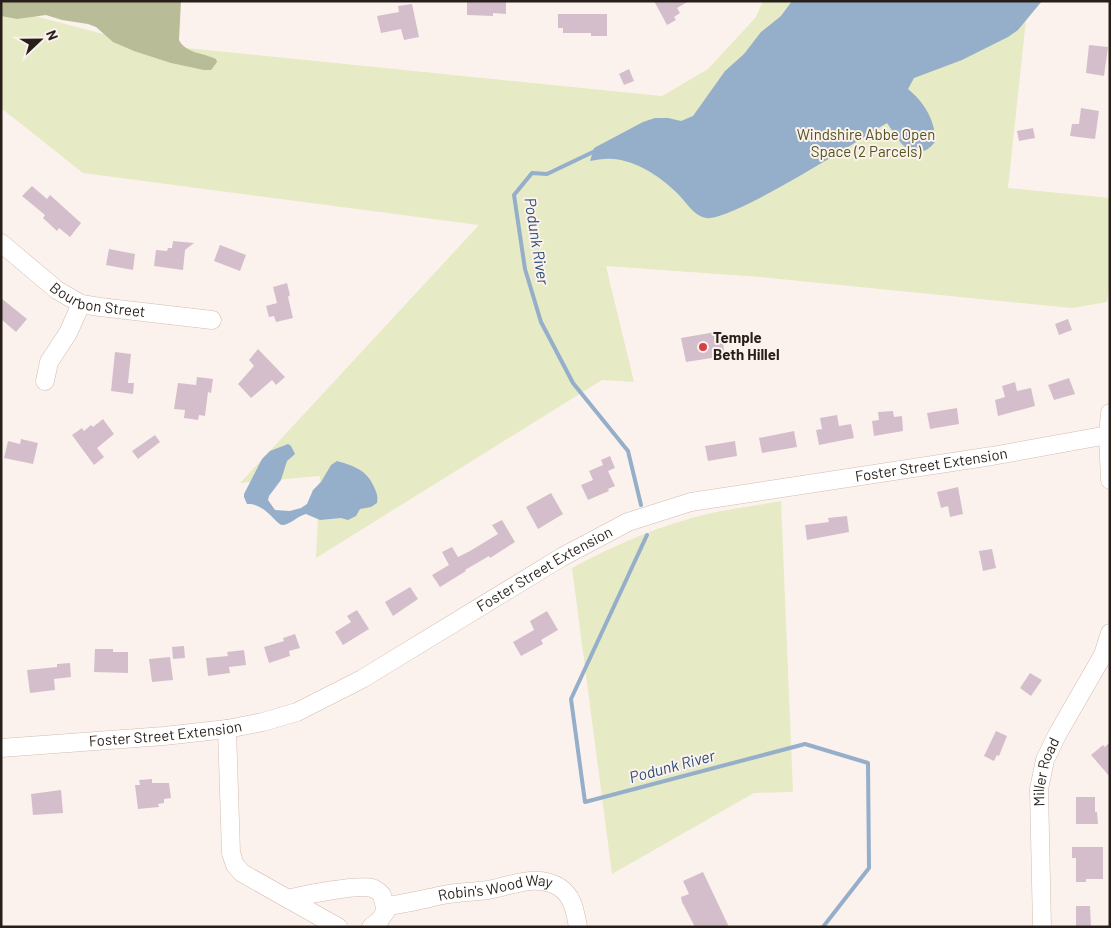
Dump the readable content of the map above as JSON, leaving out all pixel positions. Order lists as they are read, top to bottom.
{
  "streets": {
    "street": [
      "Bourbon Street",
      "Foster Street Extension",
      "Miller Road",
      "Robin's Wood Way"
    ]
  },
  "water": ["Podunk River"],
  "parks": ["Windshire Abbe Open Space (2 Parcels)"],
  "places": ["Temple Beth Hillel"],
  "north": "right"
}
